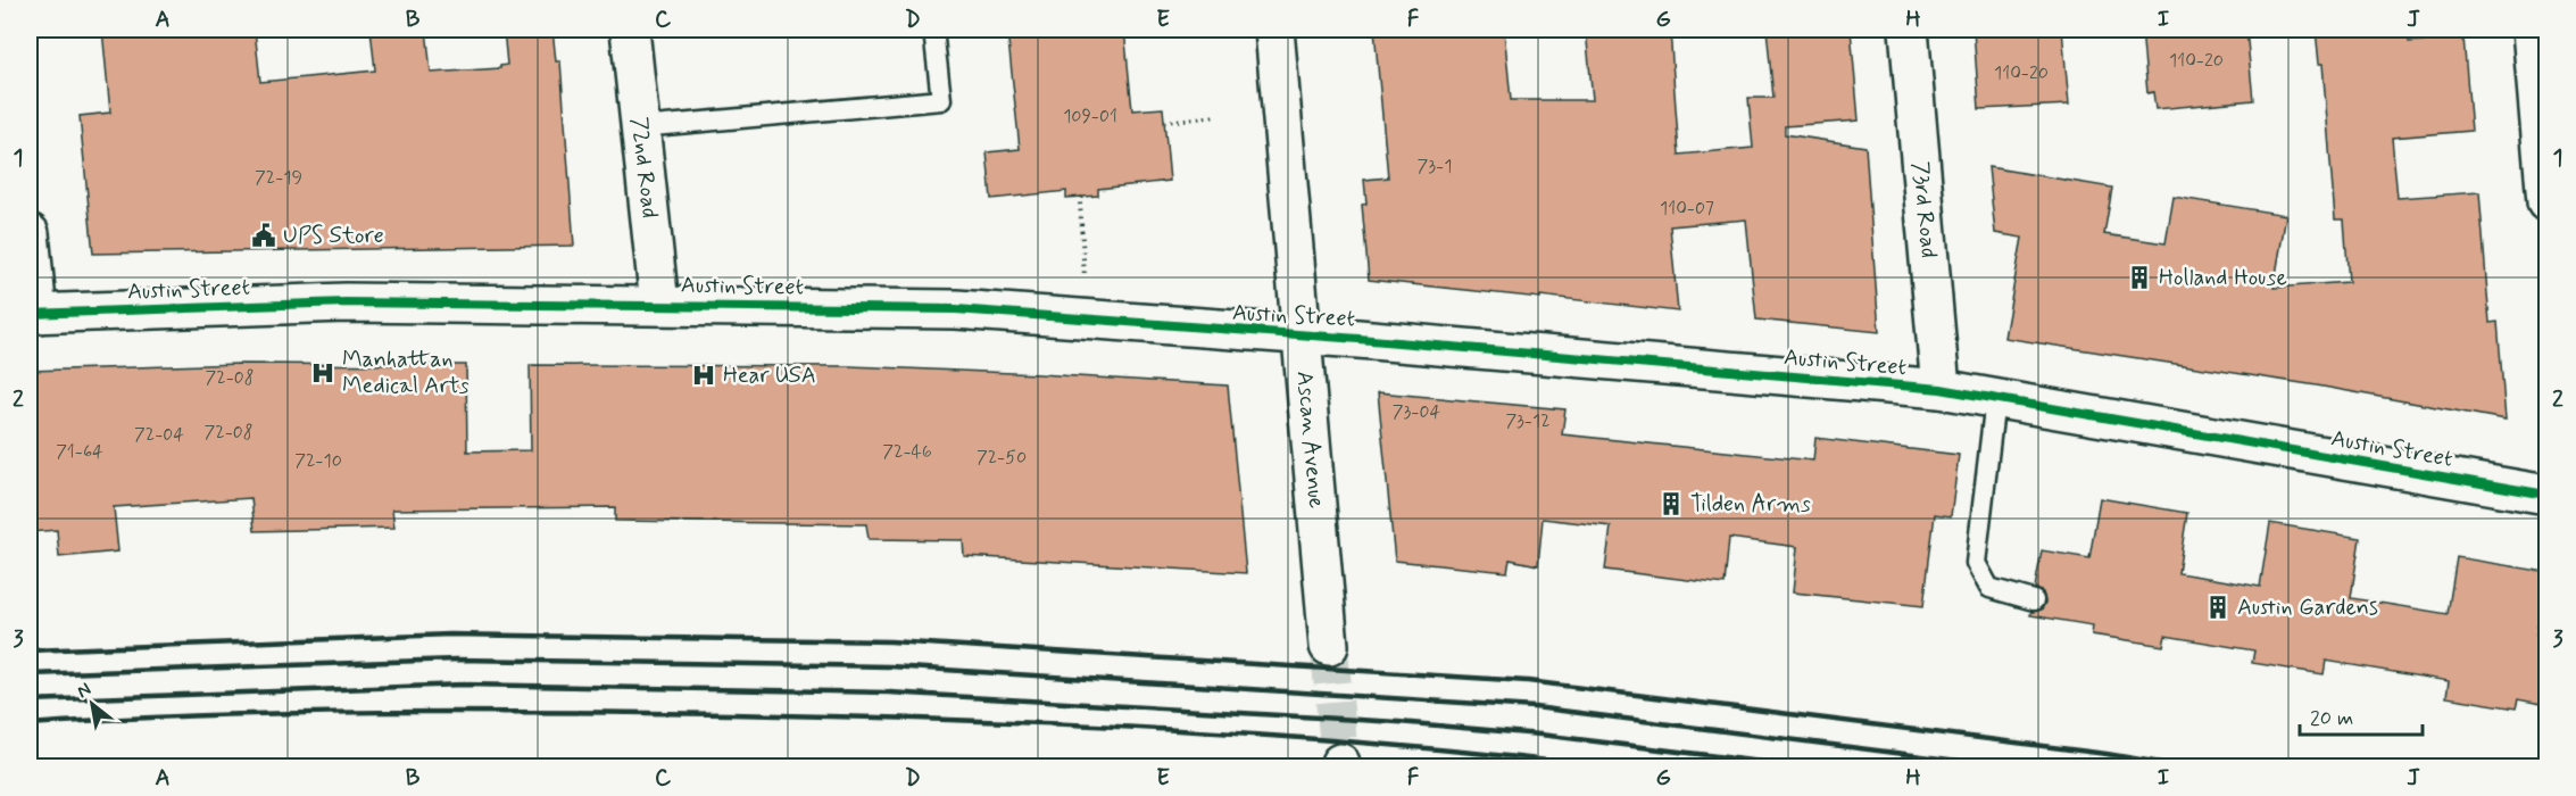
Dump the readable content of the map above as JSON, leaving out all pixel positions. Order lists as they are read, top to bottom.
{
  "streets": {
    "street": [
      "72nd Road",
      "73rd Road",
      "Austin Street",
      "Ascan Avenue"
    ]
  },
  "crossings": [
    ["72nd Road", "Austin Street"],
    ["73rd Road", "Austin Street"],
    ["Austin Street", "Ascan Avenue"]
  ],
  "places": {
    "public building": ["UPS Store"],
    "building": ["Holland House", "Tilden Arms", "Austin Gardens"],
    "hospital": ["Manhattan Medical Arts", "Hear USA"]
  },
  "house_numbers": [
    "110-20",
    "110-20",
    "109-01",
    "73-1",
    "72-19",
    "110-07",
    "72-08",
    "73-04",
    "73-12",
    "72-08",
    "72-04",
    "71-64",
    "72-46",
    "72-50",
    "72-10"
  ],
  "scale_bar": "20 m",
  "north": "top left",
  "grid": {
    "columns": [
      "A",
      "B",
      "C",
      "D",
      "E",
      "F",
      "G",
      "H",
      "I",
      "J"
    ],
    "rows": ["1", "2", "3"]
  }
}
